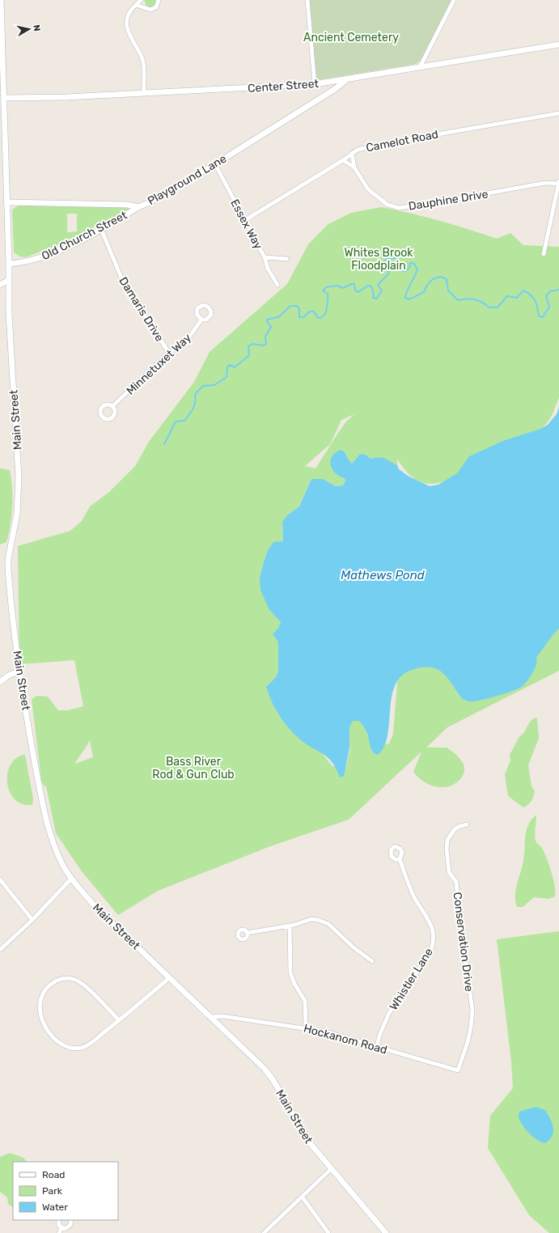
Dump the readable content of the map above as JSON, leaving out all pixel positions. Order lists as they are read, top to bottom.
{
  "streets": {
    "main road": [
      "Center Street",
      "Playground Lane",
      "Old Church Street",
      "Main Street"
    ],
    "street": [
      "Camelot Road",
      "Dauphine Drive",
      "Essex Way",
      "Damaris Drive",
      "Minnetuxet Way",
      "Conservation Drive",
      "Whistler Lane",
      "Hockanom Road"
    ]
  },
  "crossings": [
    ["Center Street", "Playground Lane"],
    ["Center Street", "Main Street"],
    ["Camelot Road", "Dauphine Drive"],
    ["Camelot Road", "Essex Way"],
    ["Playground Lane", "Essex Way"],
    ["Playground Lane", "Old Church Street"],
    ["Playground Lane", "Main Street"],
    ["Old Church Street", "Damaris Drive"],
    ["Old Church Street", "Main Street"],
    ["Damaris Drive", "Minnetuxet Way"],
    ["Main Street", "Hockanom Road"],
    ["Conservation Drive", "Hockanom Road"],
    ["Whistler Lane", "Hockanom Road"]
  ],
  "water": ["Mathews Pond"],
  "parks": ["Ancient Cemetery", "Whites Brook Floodplain", "Bass River Rod & Gun Club"],
  "legend": ["Road", "Park", "Water"],
  "north": "right"
}
